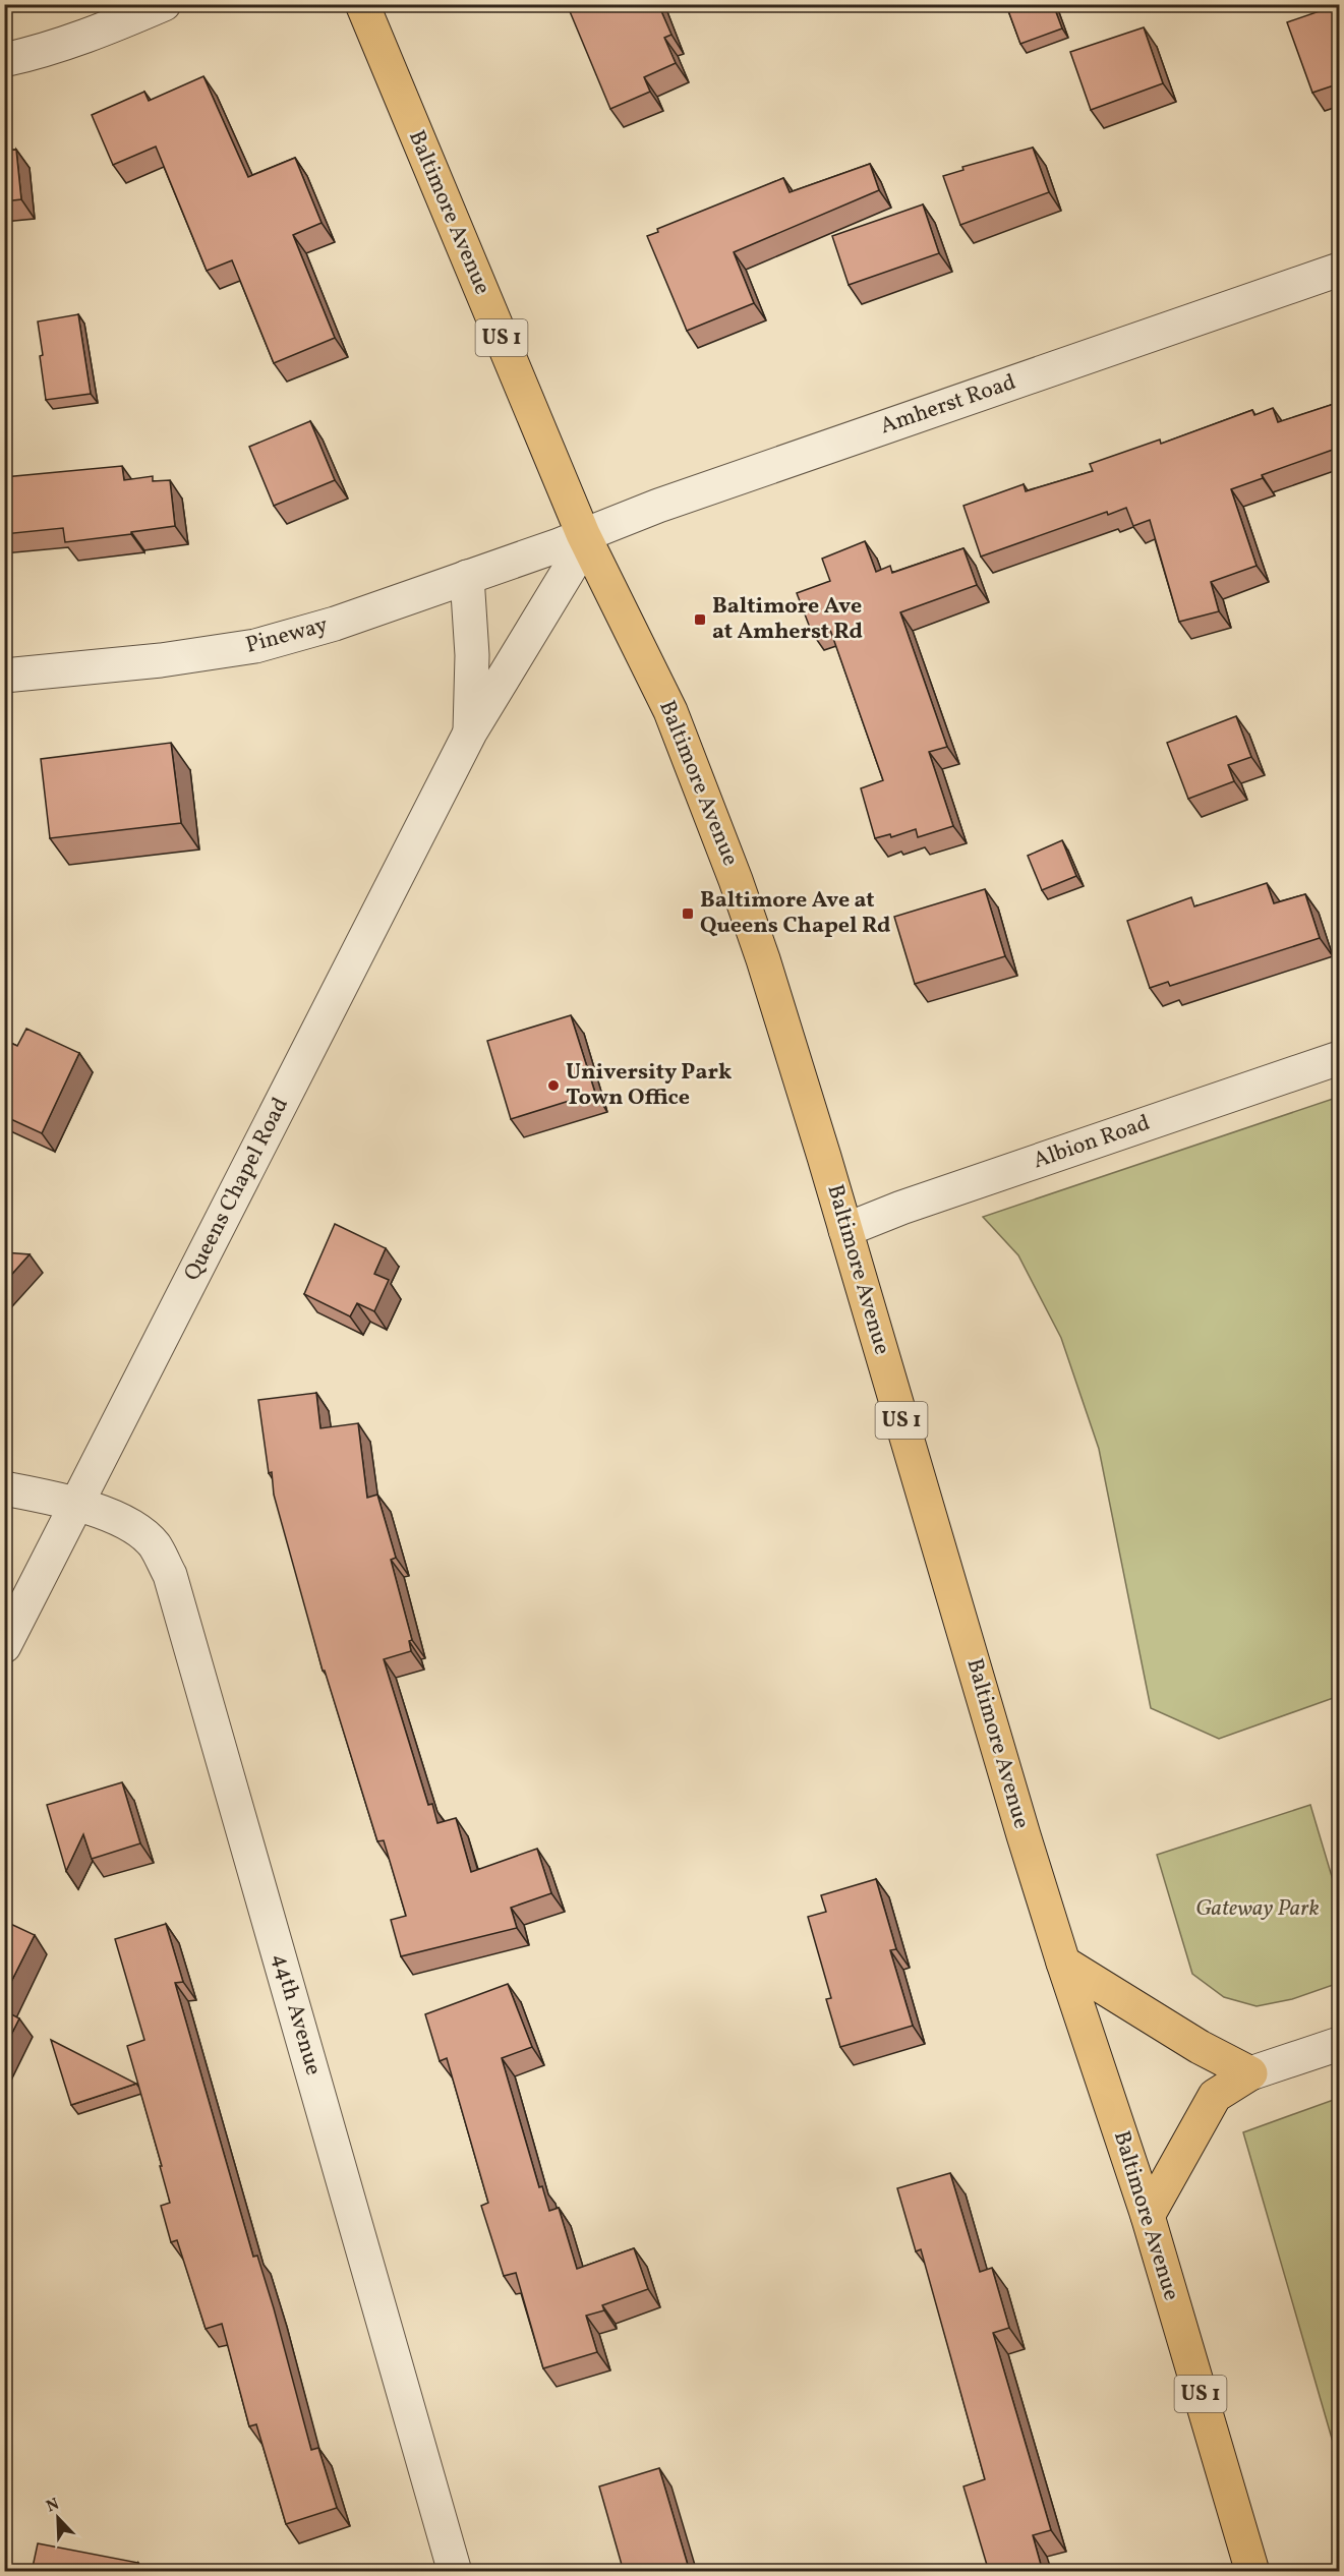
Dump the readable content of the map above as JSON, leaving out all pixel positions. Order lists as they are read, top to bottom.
{
  "streets": {
    "main road": ["Baltimore Avenue", "US 1"],
    "street": [
      "Amherst Road",
      "Pineway",
      "Albion Road",
      "Queens Chapel Road",
      "44th Avenue"
    ]
  },
  "crossings": [
    ["Baltimore Avenue", "Amherst Road"],
    ["Baltimore Avenue", "Pineway"],
    ["Baltimore Avenue", "Albion Road"],
    ["Baltimore Avenue", "Queens Chapel Road"],
    ["Amherst Road", "Pineway"],
    ["Amherst Road", "Queens Chapel Road"],
    ["Pineway", "Queens Chapel Road"],
    ["Queens Chapel Road", "44th Avenue"]
  ],
  "parks": ["Gateway Park"],
  "places": {
    "transit": ["Baltimore Ave at Amherst Rd", "Baltimore Ave at Queens Chapel Rd"],
    "other": ["University Park Town Office"]
  },
  "north": "top left"
}
